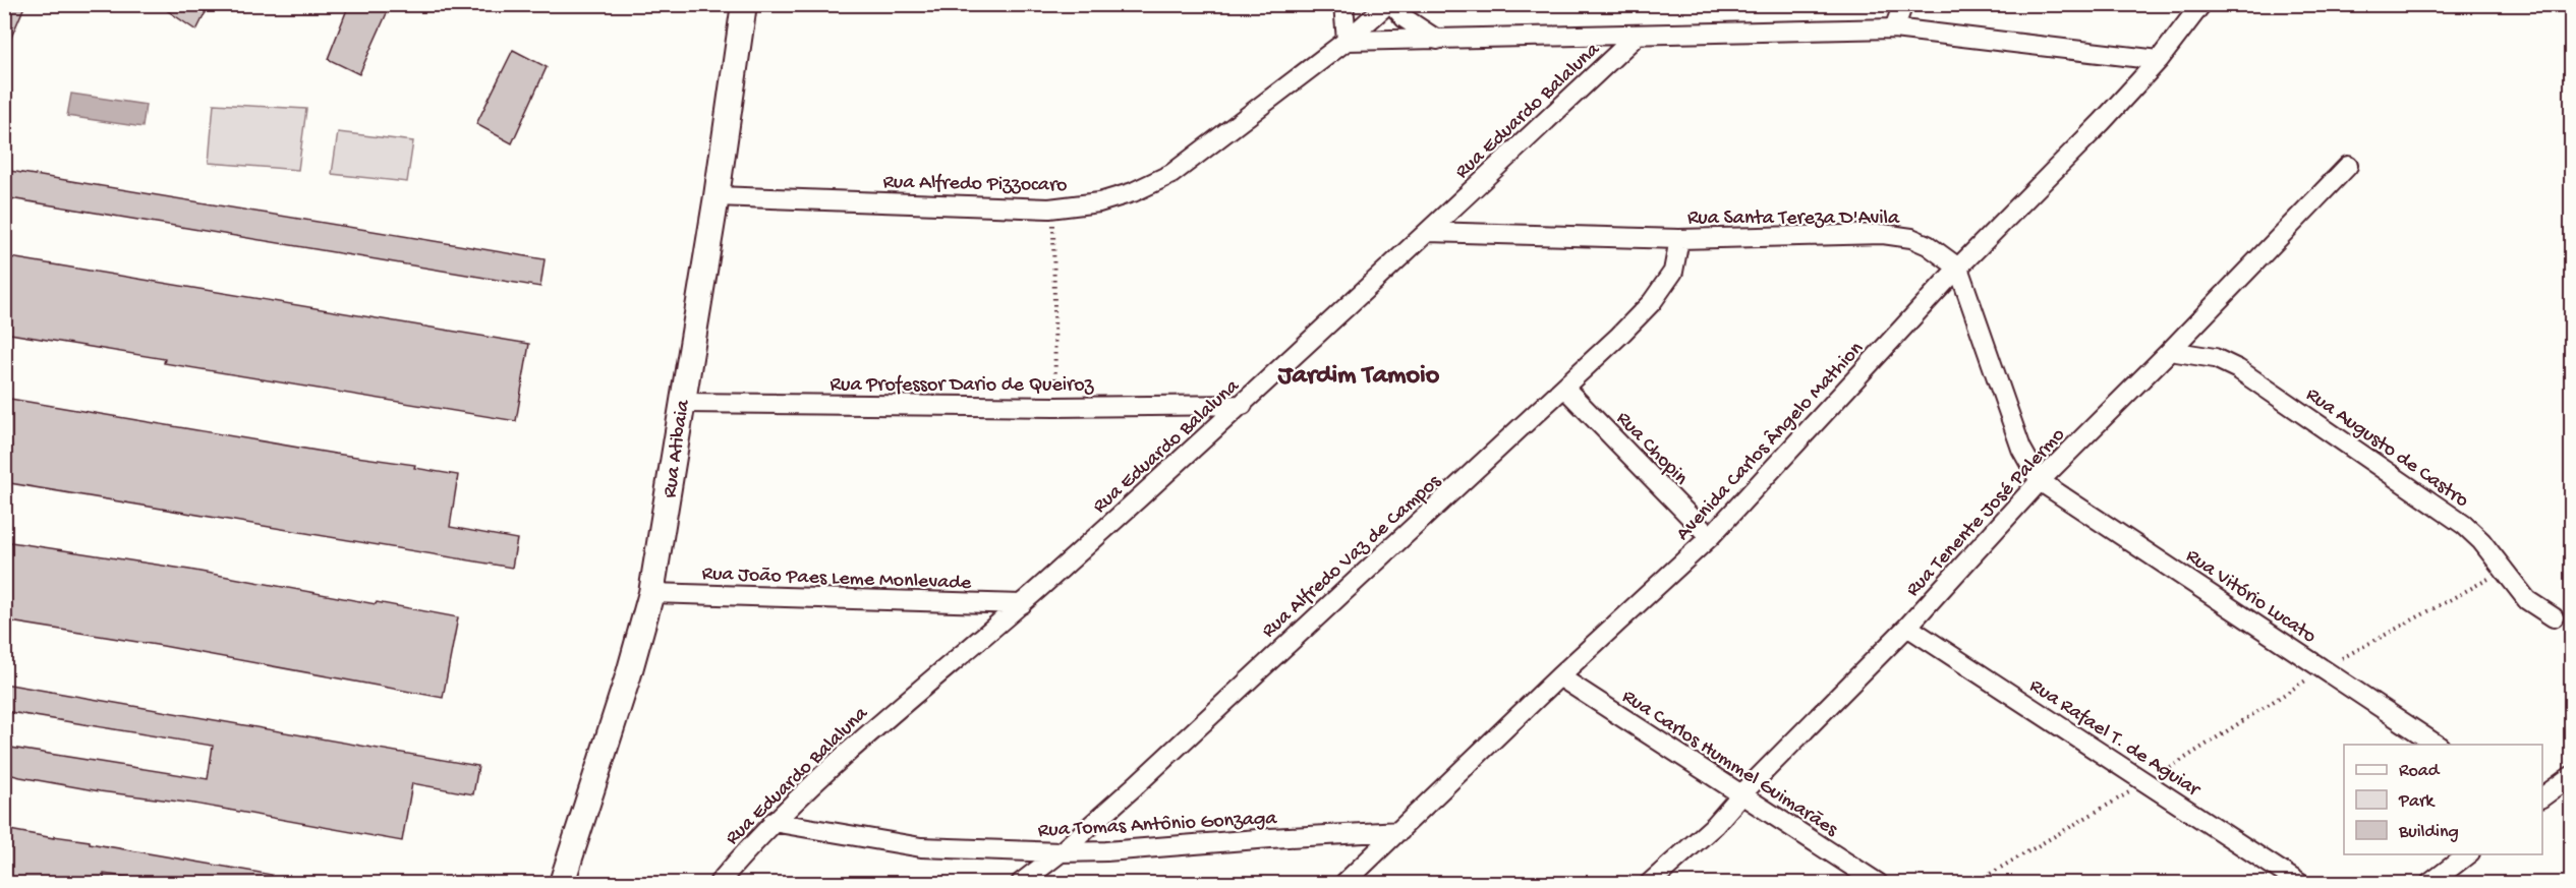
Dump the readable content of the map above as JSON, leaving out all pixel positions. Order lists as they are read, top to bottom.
{
  "streets": {
    "main road": ["Rua Atibaia"],
    "street": [
      "Rua Eduardo Balaluna",
      "Rua Alfredo Pizzocaro",
      "Rua Santa Tereza D'Avila",
      "Rua Professor Dario de Queiroz",
      "Avenida Carlos Ângelo Mathion",
      "Rua Augusto de Castro",
      "Rua Chopin",
      "Rua Tenente José Palermo",
      "Rua Alfredo Vaz de Campos",
      "Rua João Paes Leme Monlevade",
      "Rua Vitório Lucato",
      "Rua Rafael T. de Aguiar",
      "Rua Carlos Hummel Guimarães",
      "Rua Tomas Antônio Gonzaga"
    ]
  },
  "crossings": [
    ["Rua Eduardo Balaluna", "Rua Santa Tereza D'Avila"],
    ["Rua Eduardo Balaluna", "Rua Professor Dario de Queiroz"],
    ["Rua Eduardo Balaluna", "Rua João Paes Leme Monlevade"],
    ["Rua Eduardo Balaluna", "Rua Tomas Antônio Gonzaga"],
    ["Rua Alfredo Pizzocaro", "Rua Atibaia"],
    ["Rua Santa Tereza D'Avila", "Avenida Carlos Ângelo Mathion"],
    ["Rua Santa Tereza D'Avila", "Rua Alfredo Vaz de Campos"],
    ["Rua Professor Dario de Queiroz", "Rua Atibaia"],
    ["Avenida Carlos Ângelo Mathion", "Rua Chopin"],
    ["Avenida Carlos Ângelo Mathion", "Rua Carlos Hummel Guimarães"],
    ["Avenida Carlos Ângelo Mathion", "Rua Tomas Antônio Gonzaga"],
    ["Rua Augusto de Castro", "Rua Tenente José Palermo"],
    ["Rua Chopin", "Rua Alfredo Vaz de Campos"],
    ["Rua Atibaia", "Rua João Paes Leme Monlevade"],
    ["Rua Tenente José Palermo", "Rua Vitório Lucato"],
    ["Rua Tenente José Palermo", "Rua Rafael T. de Aguiar"],
    ["Rua Tenente José Palermo", "Rua Carlos Hummel Guimarães"],
    ["Rua Alfredo Vaz de Campos", "Rua Tomas Antônio Gonzaga"]
  ],
  "districts": ["Jardim Tamoio"],
  "legend": ["Road", "Park", "Building"]
}
